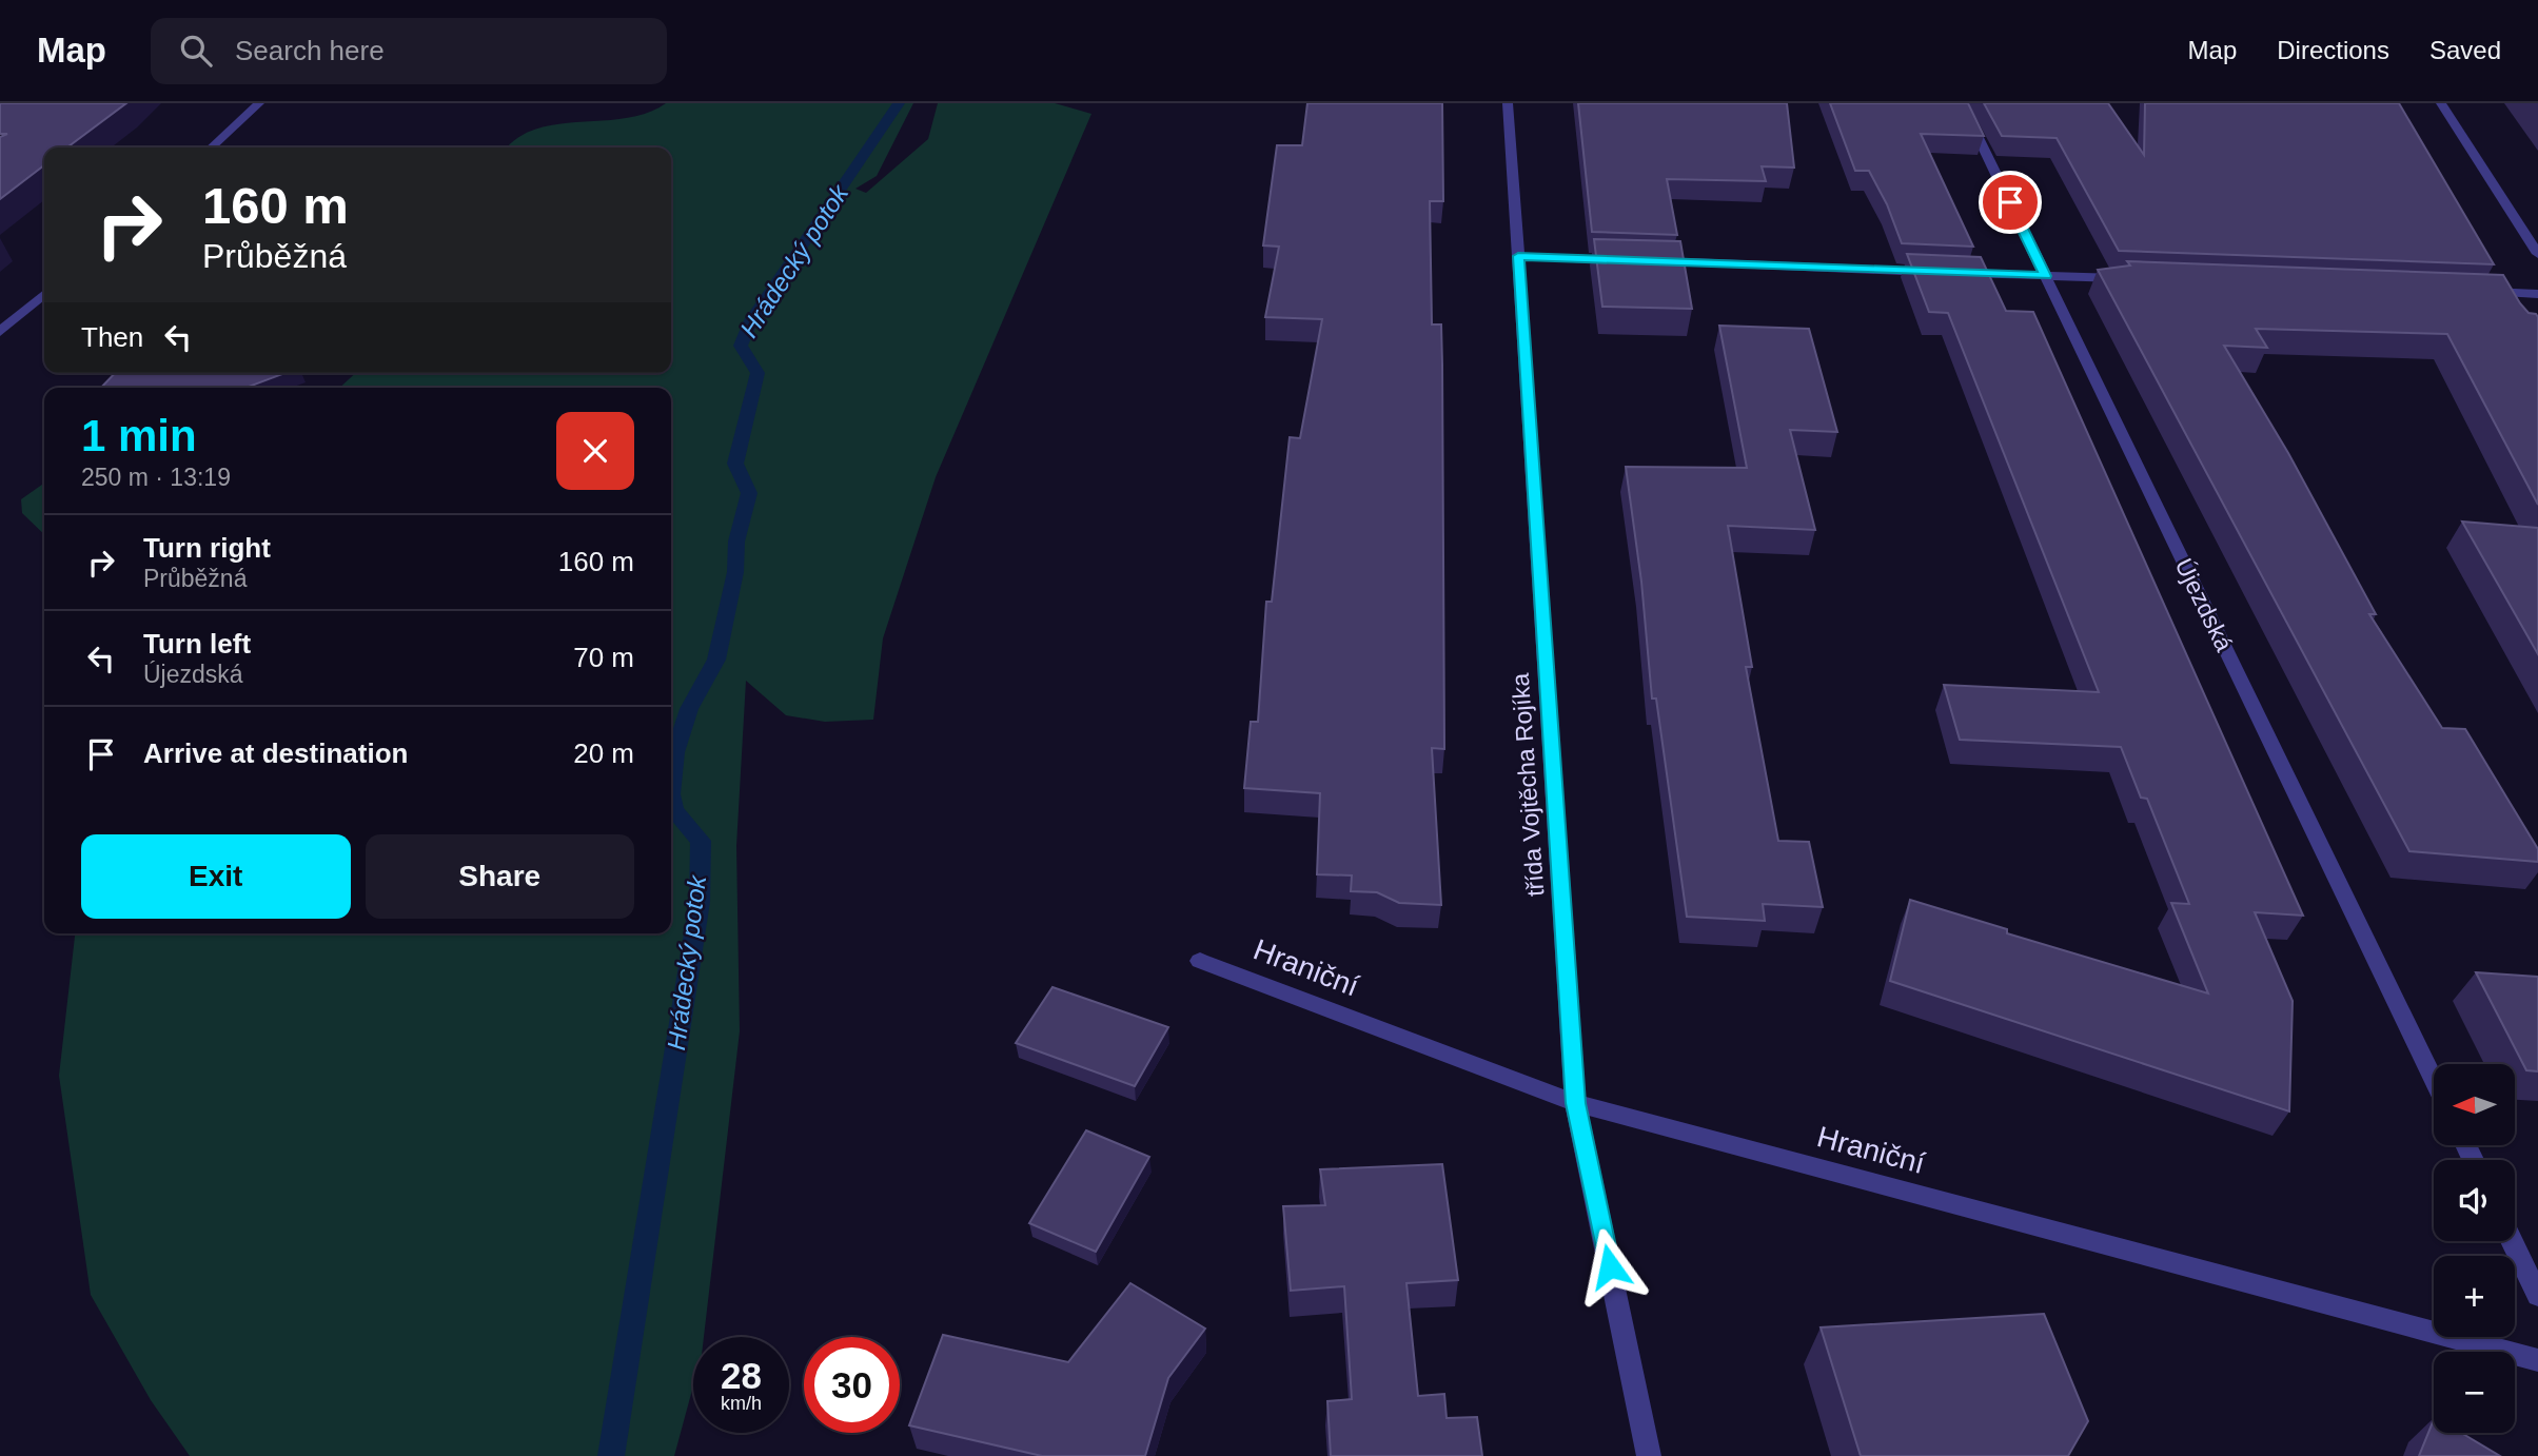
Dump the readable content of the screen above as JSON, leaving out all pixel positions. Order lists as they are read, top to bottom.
{
  "streets": {
    "street": ["Újezdská", "třída Vojtěcha Rojíka", "Hraniční"]
  },
  "crossings": [
    ["třída Vojtěcha Rojíka", "Hraniční"]
  ],
  "water": ["Hrádecký potok"],
  "north": "left",
  "page": {
    "header": "Map",
    "search": "Search here",
    "nav": ["Map", "Directions", "Saved"],
    "turn": ["160 m", "Průběžná"],
    "then": "Then",
    "heading": ["1 min", "250 m · 13:19"],
    "list": [
      {
        "name": "Turn right",
        "note": "Průběžná",
        "value": "160 m"
      },
      {
        "name": "Turn left",
        "note": "Újezdská",
        "value": "70 m"
      },
      {
        "name": "Arrive at destination",
        "value": "20 m"
      }
    ],
    "buttons": ["Exit", "Share"],
    "map_buttons": ["+", "−"],
    "speed": "28 km/h",
    "limit": "30"
  }
}
